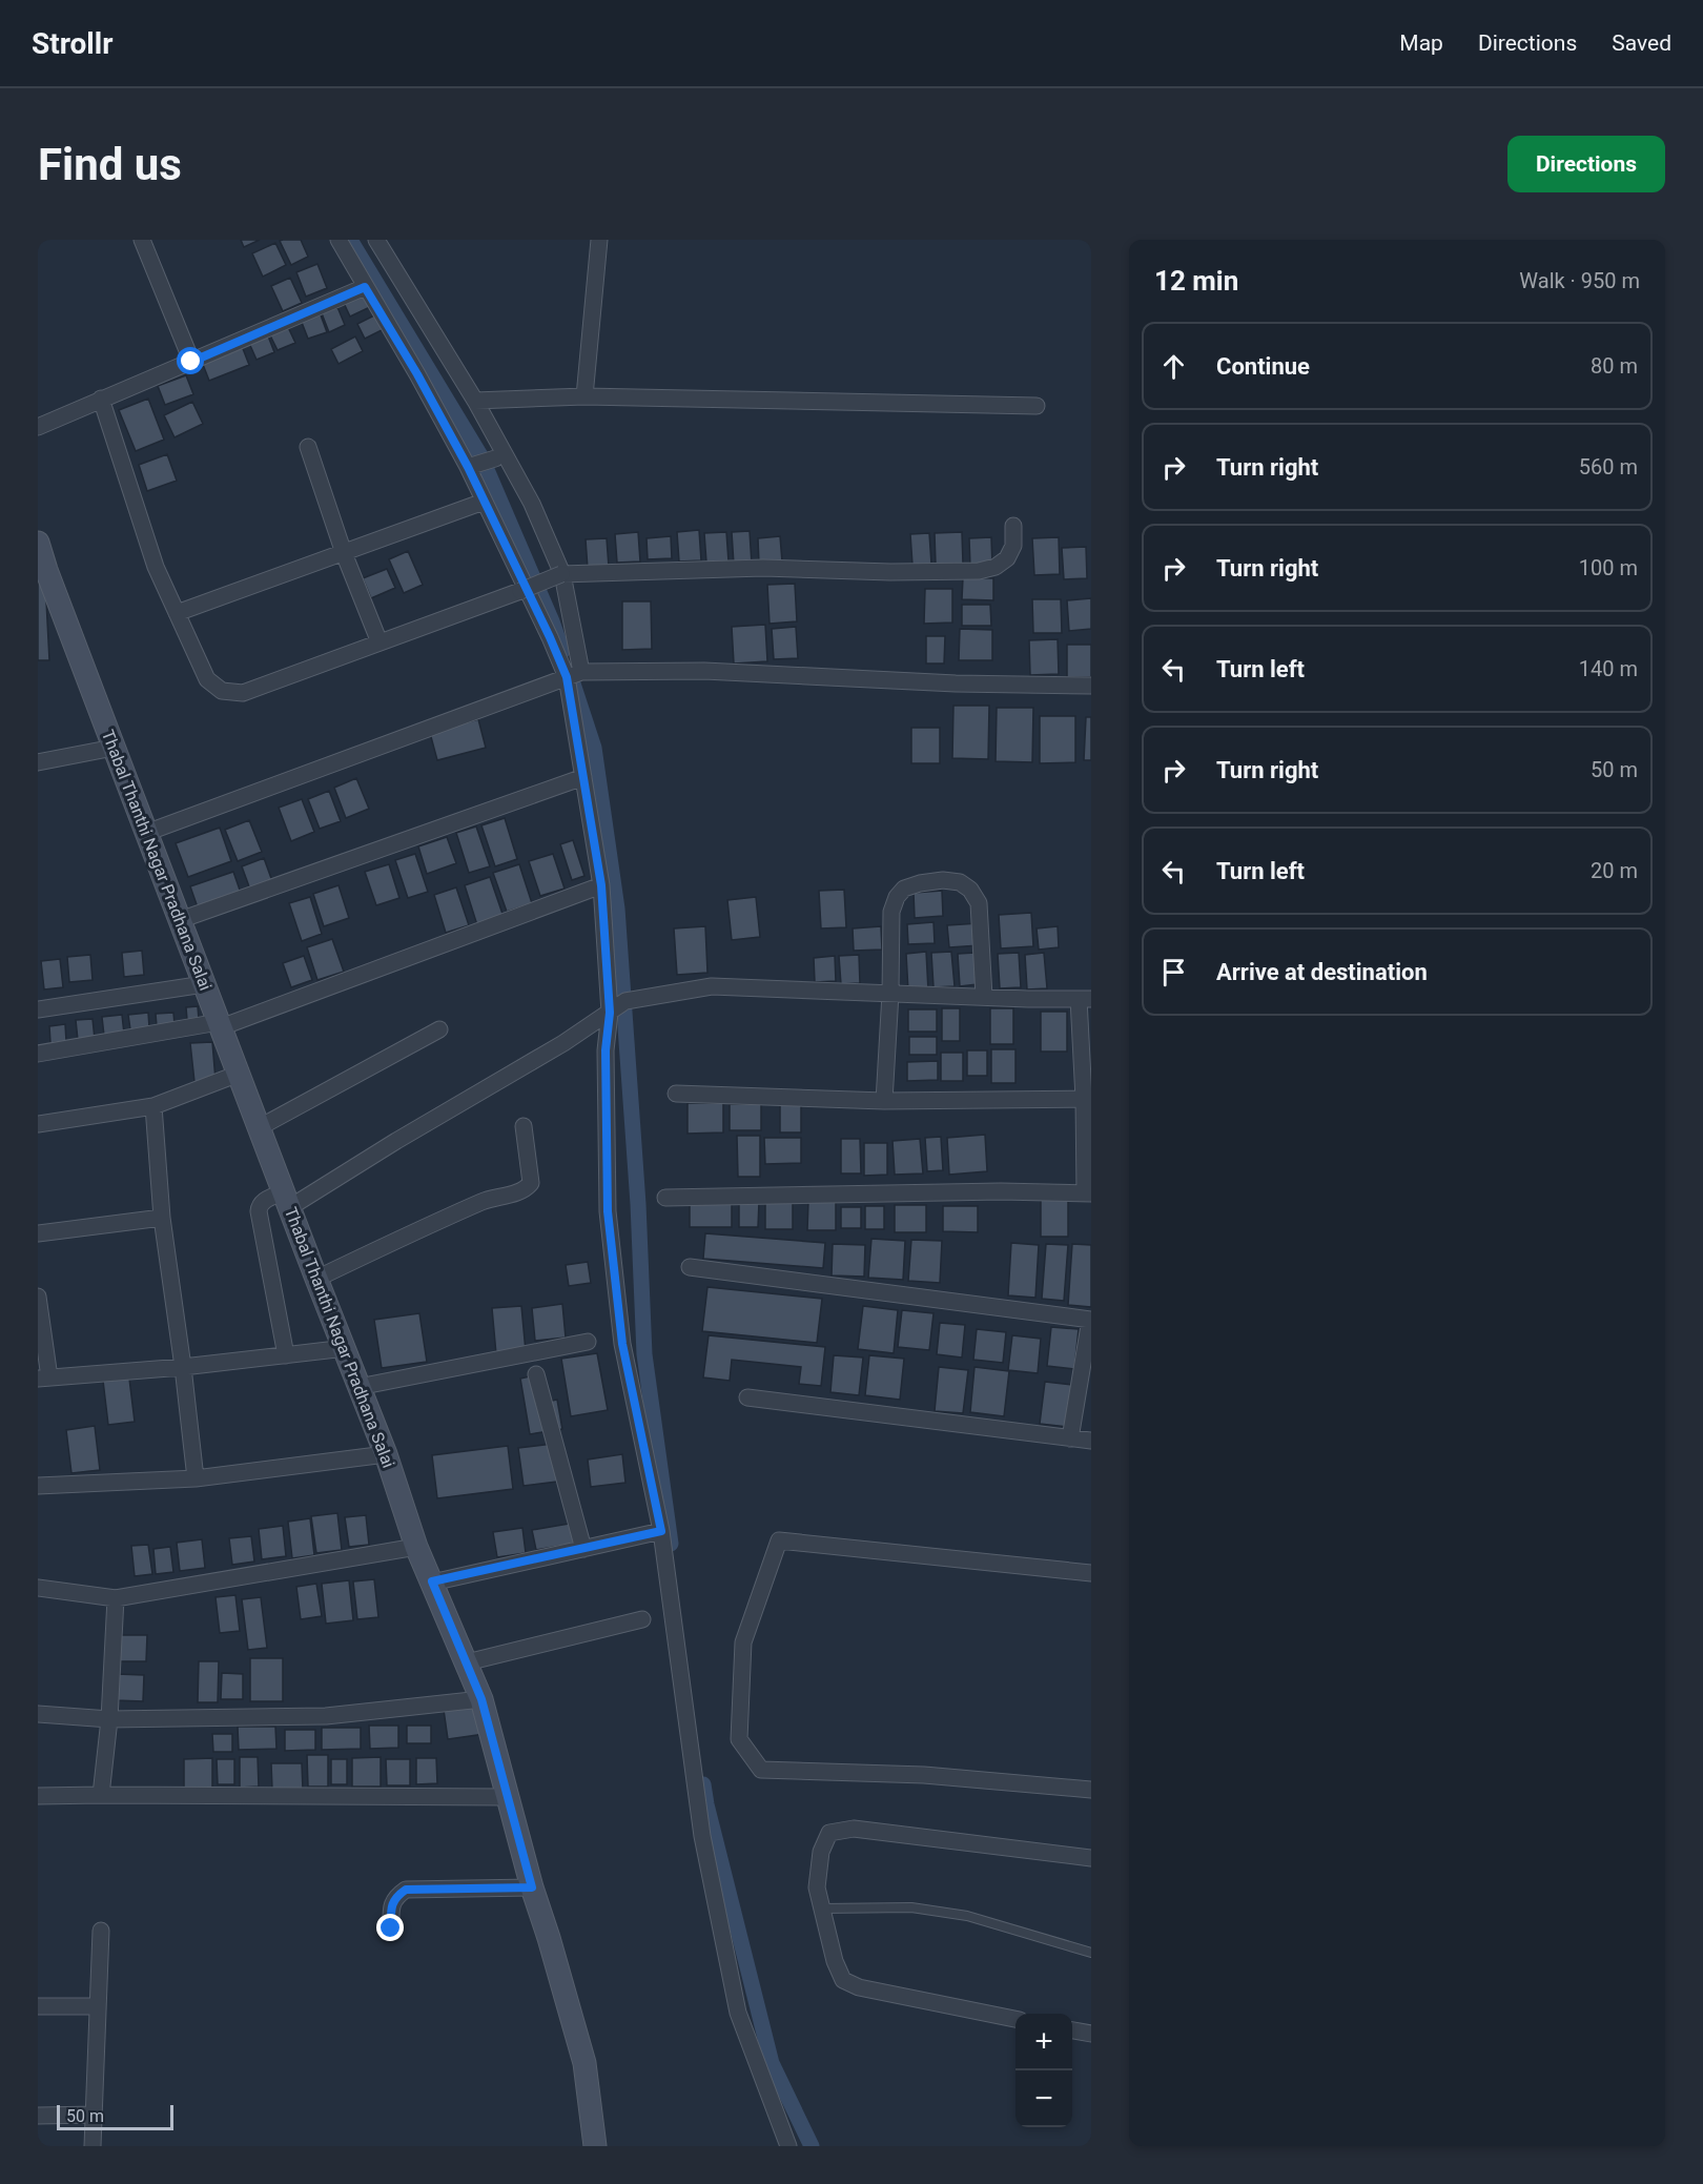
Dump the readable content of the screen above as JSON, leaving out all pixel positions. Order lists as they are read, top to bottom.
{
  "streets": {
    "main road": ["Thabal Thanthi Nagar Pradhana Salai"]
  },
  "scale_bar": "50 m",
  "page": {
    "header": "Strollr",
    "nav": ["Map", "Directions", "Saved"],
    "buttons": "Directions",
    "title": "Find us",
    "heading": ["12 min", "Walk · 950 m"],
    "list": [
      ["Continue", "80 m"],
      ["Turn right", "560 m"],
      ["Turn right", "100 m"],
      ["Turn left", "140 m"],
      ["Turn right", "50 m"],
      ["Turn left", "20 m"],
      "Arrive at destination"
    ],
    "map_buttons": ["+", "−"],
    "scale": "50 m"
  }
}
